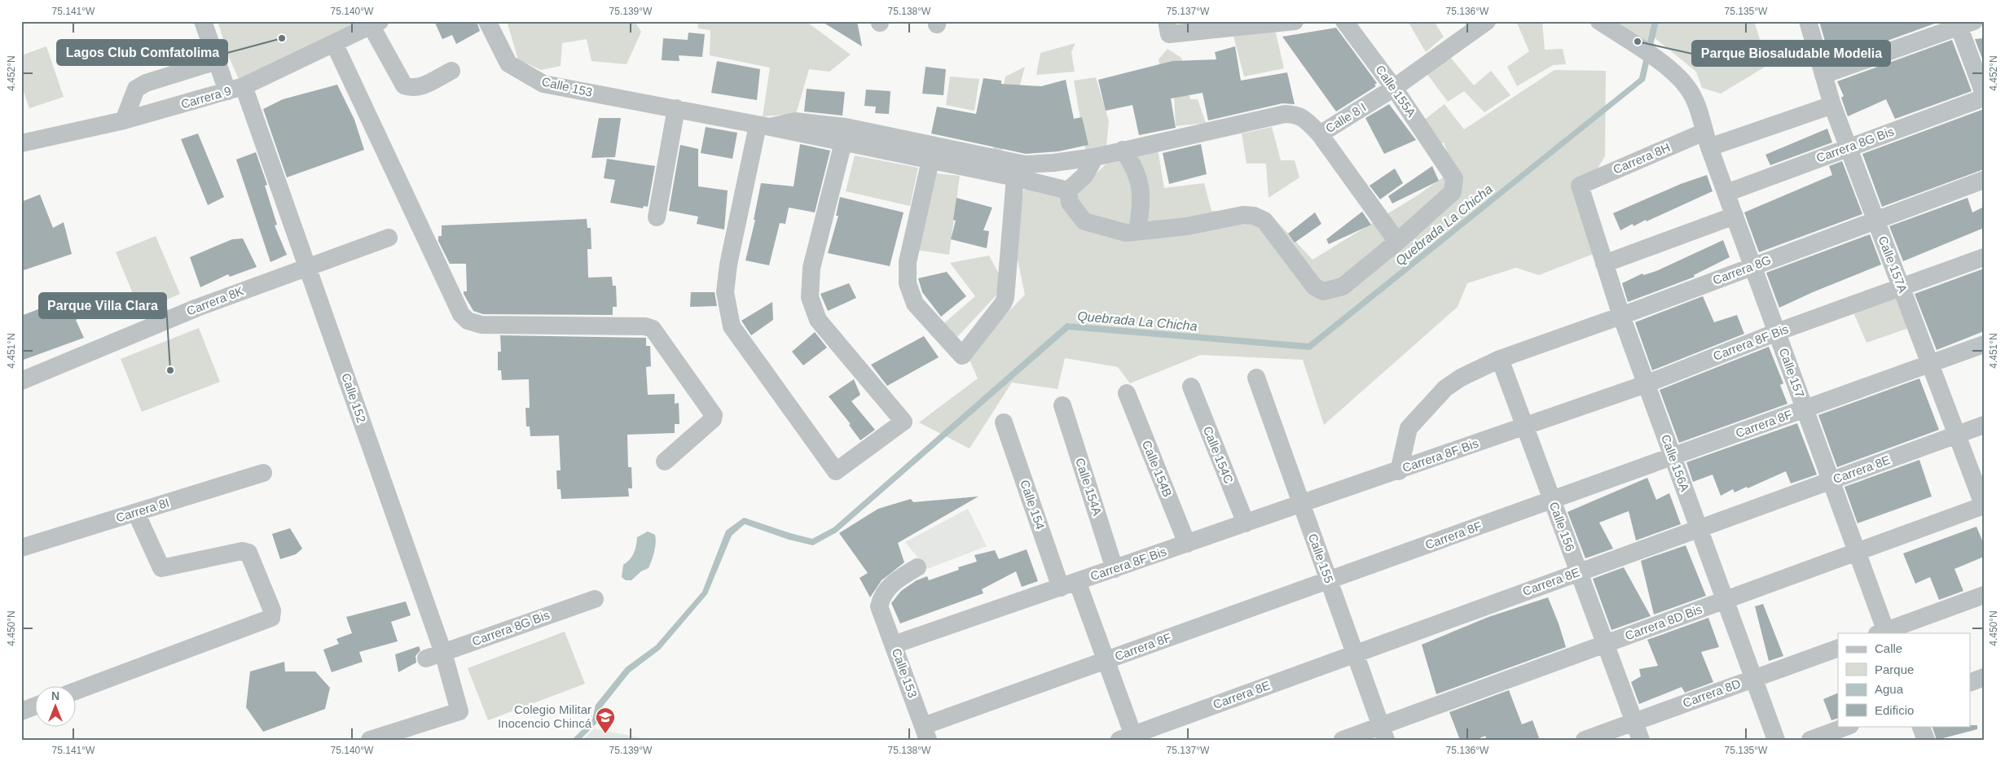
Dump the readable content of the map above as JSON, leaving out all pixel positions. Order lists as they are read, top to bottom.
{
  "streets": {
    "street": [
      "Calle 153",
      "Calle 155A",
      "Carrera 9",
      "Calle 8 I",
      "Carrera 8G Bis",
      "Carrera 8H",
      "Calle 157A",
      "Carrera 8G",
      "Carrera 8K",
      "Carrera 8F Bis",
      "Calle 157",
      "Calle 152",
      "Carrera 8F",
      "Calle 154C",
      "Calle 156A",
      "Calle 154B",
      "Carrera 8E",
      "Calle 154A",
      "Calle 154",
      "Carrera 8I",
      "Calle 156",
      "Calle 155",
      "Carrera 8D Bis",
      "Carrera 8D"
    ]
  },
  "crossings": [
    ["Calle 153", "Calle 8 I"],
    ["Calle 153", "Carrera 8F Bis"],
    ["Calle 153", "Carrera 8F"],
    ["Calle 155A", "Calle 8 I"],
    ["Carrera 9", "Calle 152"],
    ["Carrera 8G Bis", "Calle 157A"],
    ["Carrera 8G Bis", "Calle 157"],
    ["Carrera 8G Bis", "Calle 152"],
    ["Carrera 8H", "Calle 157A"],
    ["Carrera 8H", "Calle 157"],
    ["Carrera 8H", "Calle 156A"],
    ["Calle 157A", "Carrera 8G"],
    ["Calle 157A", "Carrera 8F Bis"],
    ["Calle 157A", "Carrera 8F"],
    ["Calle 157A", "Carrera 8E"],
    ["Calle 157A", "Carrera 8D Bis"],
    ["Carrera 8G", "Carrera 8F Bis"],
    ["Carrera 8G", "Calle 157"],
    ["Carrera 8G", "Calle 156A"],
    ["Carrera 8G", "Calle 156"],
    ["Carrera 8K", "Calle 152"],
    ["Carrera 8F Bis", "Calle 157"],
    ["Carrera 8F Bis", "Calle 154C"],
    ["Carrera 8F Bis", "Calle 156A"],
    ["Carrera 8F Bis", "Calle 154B"],
    ["Carrera 8F Bis", "Calle 154A"],
    ["Carrera 8F Bis", "Calle 154"],
    ["Carrera 8F Bis", "Calle 156"],
    ["Carrera 8F Bis", "Calle 155"],
    ["Calle 157", "Carrera 8F"],
    ["Calle 157", "Carrera 8E"],
    ["Calle 157", "Carrera 8D Bis"],
    ["Carrera 8F", "Calle 156A"],
    ["Carrera 8F", "Calle 154"],
    ["Carrera 8F", "Calle 156"],
    ["Carrera 8F", "Calle 155"],
    ["Calle 156A", "Carrera 8E"],
    ["Calle 156A", "Carrera 8D Bis"],
    ["Calle 156A", "Carrera 8D"],
    ["Carrera 8E", "Calle 154"],
    ["Carrera 8E", "Calle 156"],
    ["Carrera 8E", "Calle 155"],
    ["Calle 156", "Carrera 8D Bis"],
    ["Calle 156", "Carrera 8D"],
    ["Calle 155", "Carrera 8D Bis"]
  ],
  "water": ["Quebrada La Chicha"],
  "places": {
    "other": ["Lagos Club Comfatolima", "Parque Biosaludable Modelia", "Parque Villa Clara"],
    "school or university": ["Colegio Militar Inocencio Chincá"]
  },
  "legend": [
    "Calle",
    "Parque",
    "Agua",
    "Edificio"
  ],
  "north": "top",
  "coordinates": [
    "75.141°W",
    "75.140°W",
    "75.139°W",
    "75.138°W",
    "75.137°W",
    "75.136°W",
    "75.135°W",
    "4.452°N",
    "4.451°N",
    "4.450°N"
  ]
}
